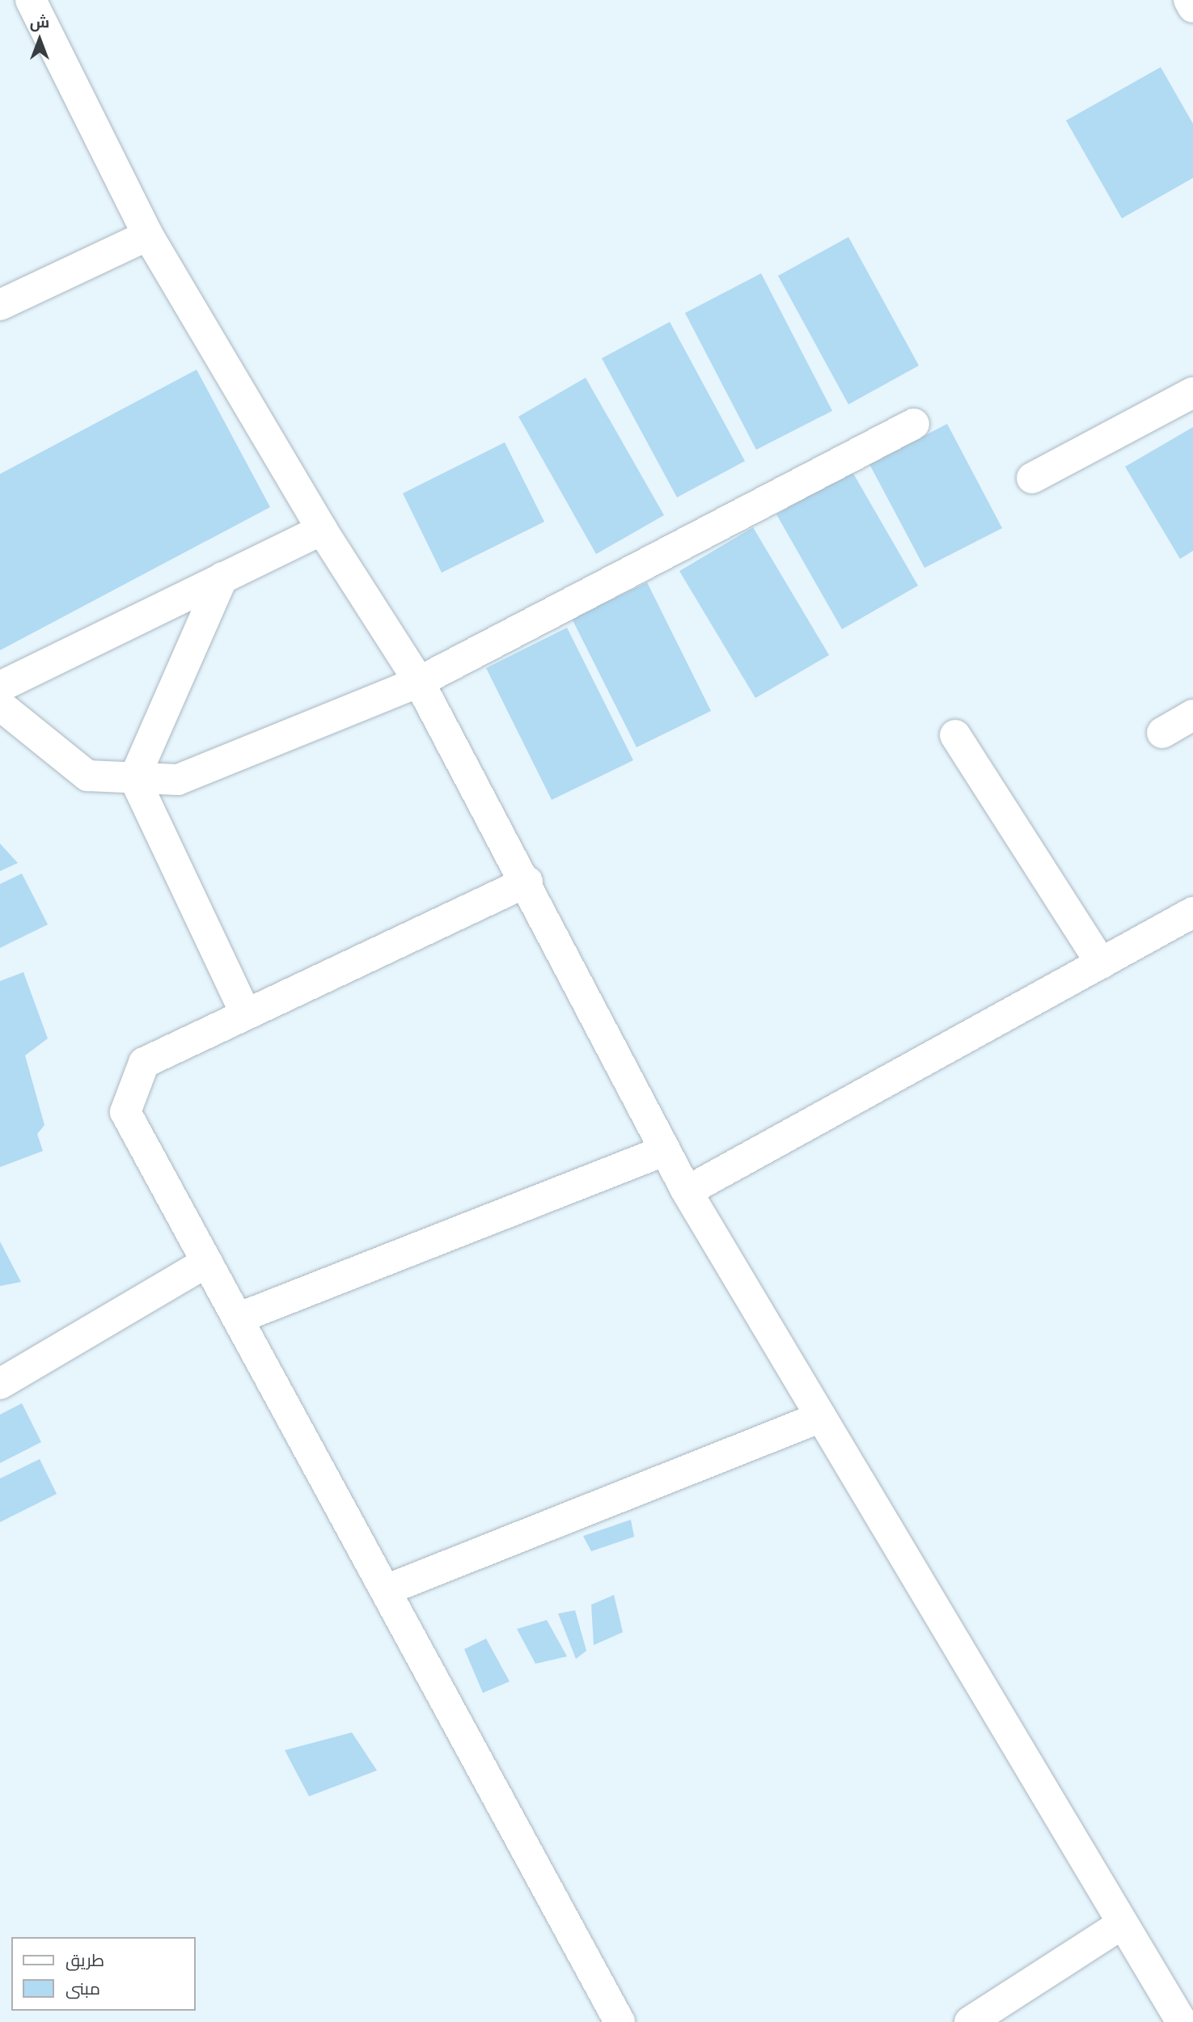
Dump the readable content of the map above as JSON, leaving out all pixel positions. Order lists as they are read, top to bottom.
{
  "legend": ["طريق", "مبنى"],
  "north": "top"
}
